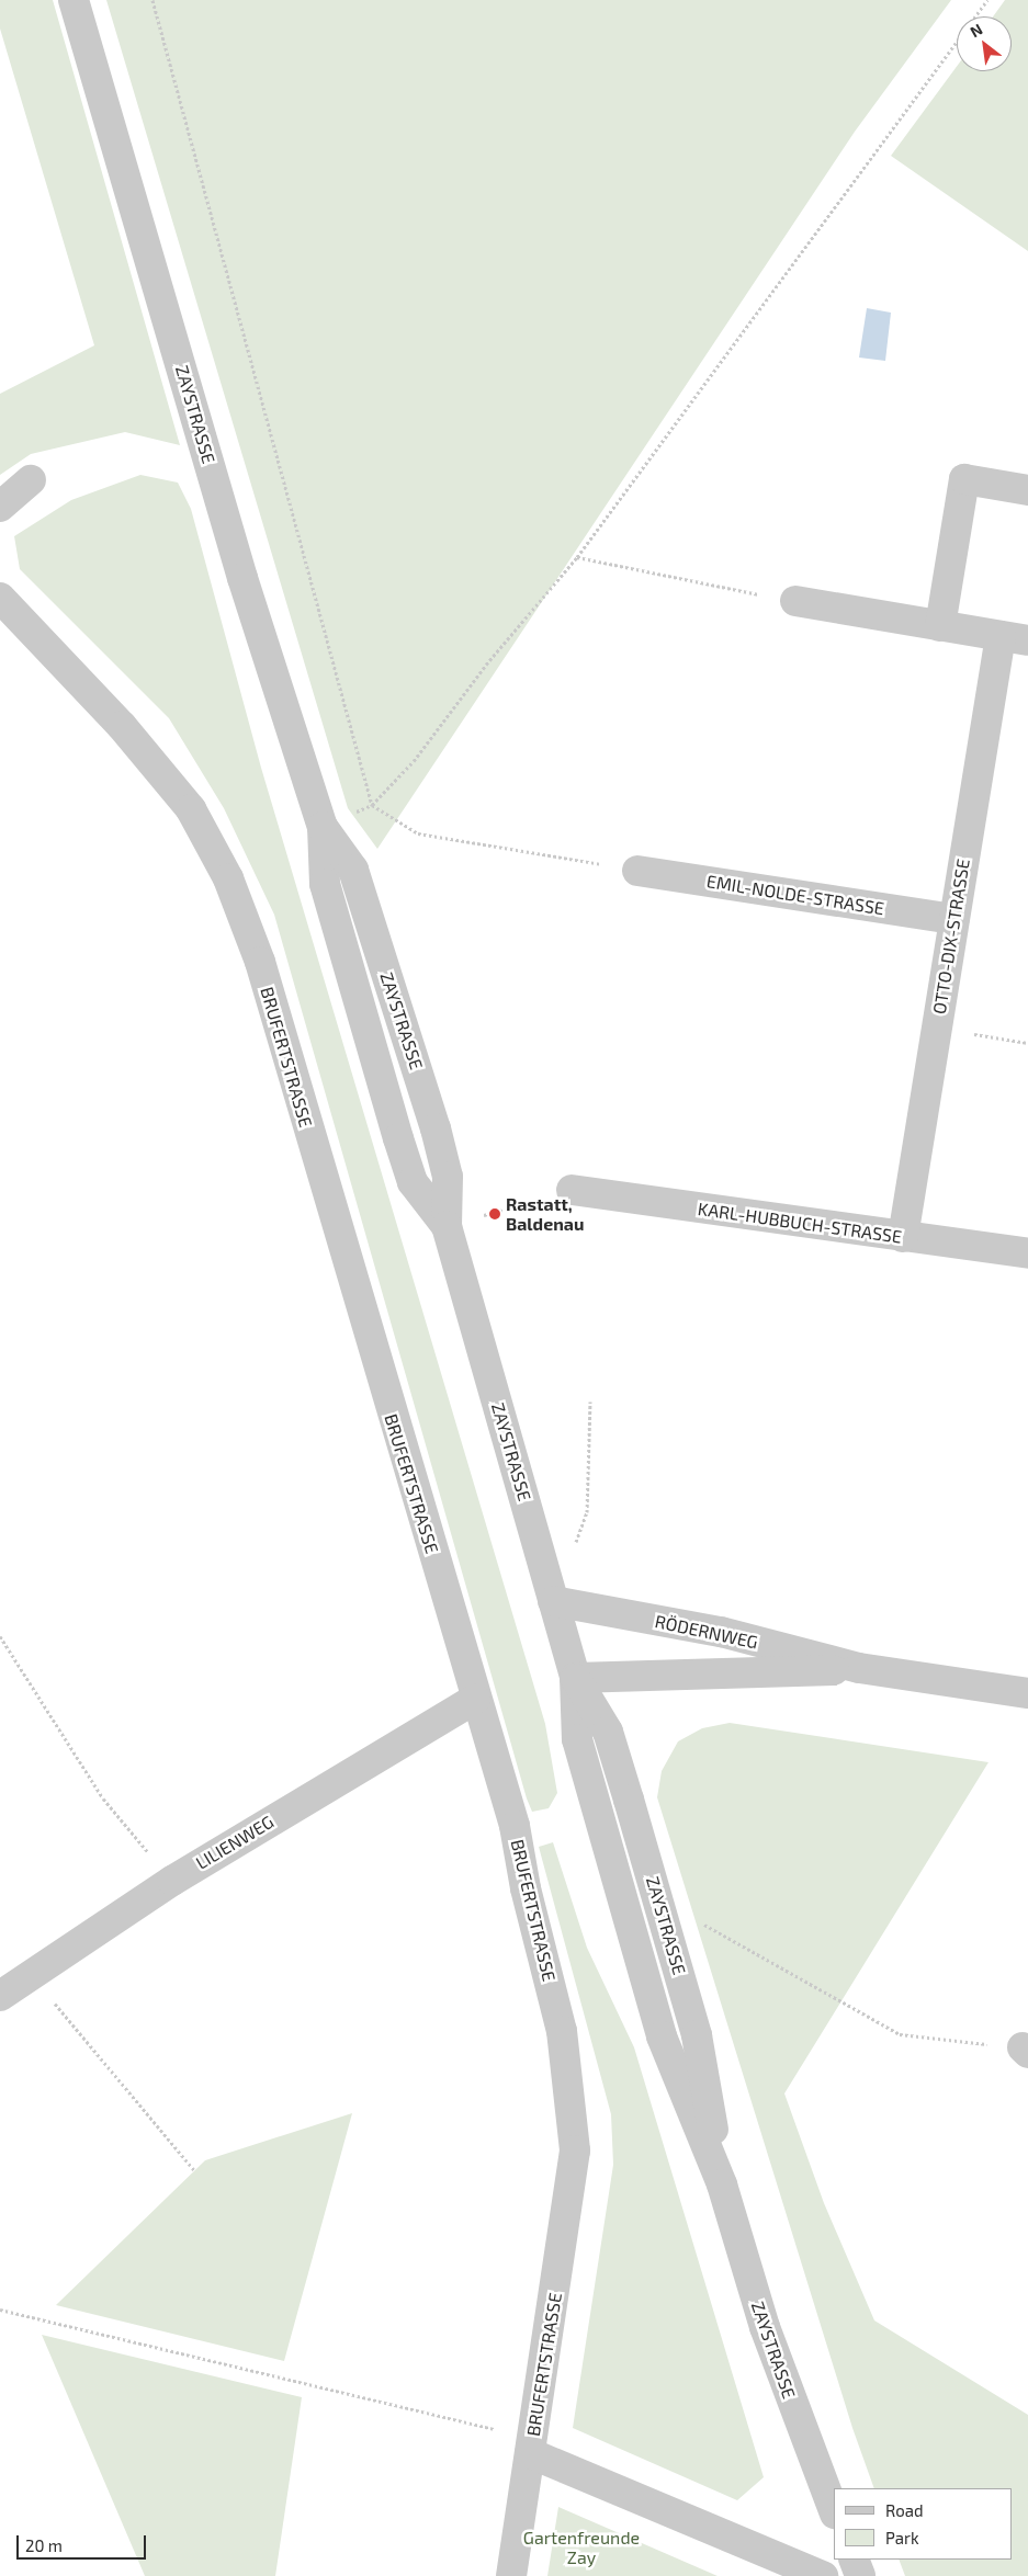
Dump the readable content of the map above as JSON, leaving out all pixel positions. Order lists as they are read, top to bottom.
{
  "streets": {
    "street": [
      "ZAYSTRASSE",
      "EMIL-NOLDE-STRASSE",
      "OTTO-DIX-STRASSE",
      "BRUFERTSTRASSE",
      "KARL-HUBBUCH-STRASSE",
      "RÖDERNWEG",
      "LILIENWEG"
    ]
  },
  "crossings": [
    ["ZAYSTRASSE", "RÖDERNWEG"],
    ["EMIL-NOLDE-STRASSE", "OTTO-DIX-STRASSE"],
    ["OTTO-DIX-STRASSE", "KARL-HUBBUCH-STRASSE"],
    ["BRUFERTSTRASSE", "LILIENWEG"]
  ],
  "parks": ["Gartenfreunde Zay"],
  "places": ["Rastatt, Baldenau"],
  "legend": ["Road", "Park"],
  "scale_bar": "20 m",
  "north": "top left"
}
